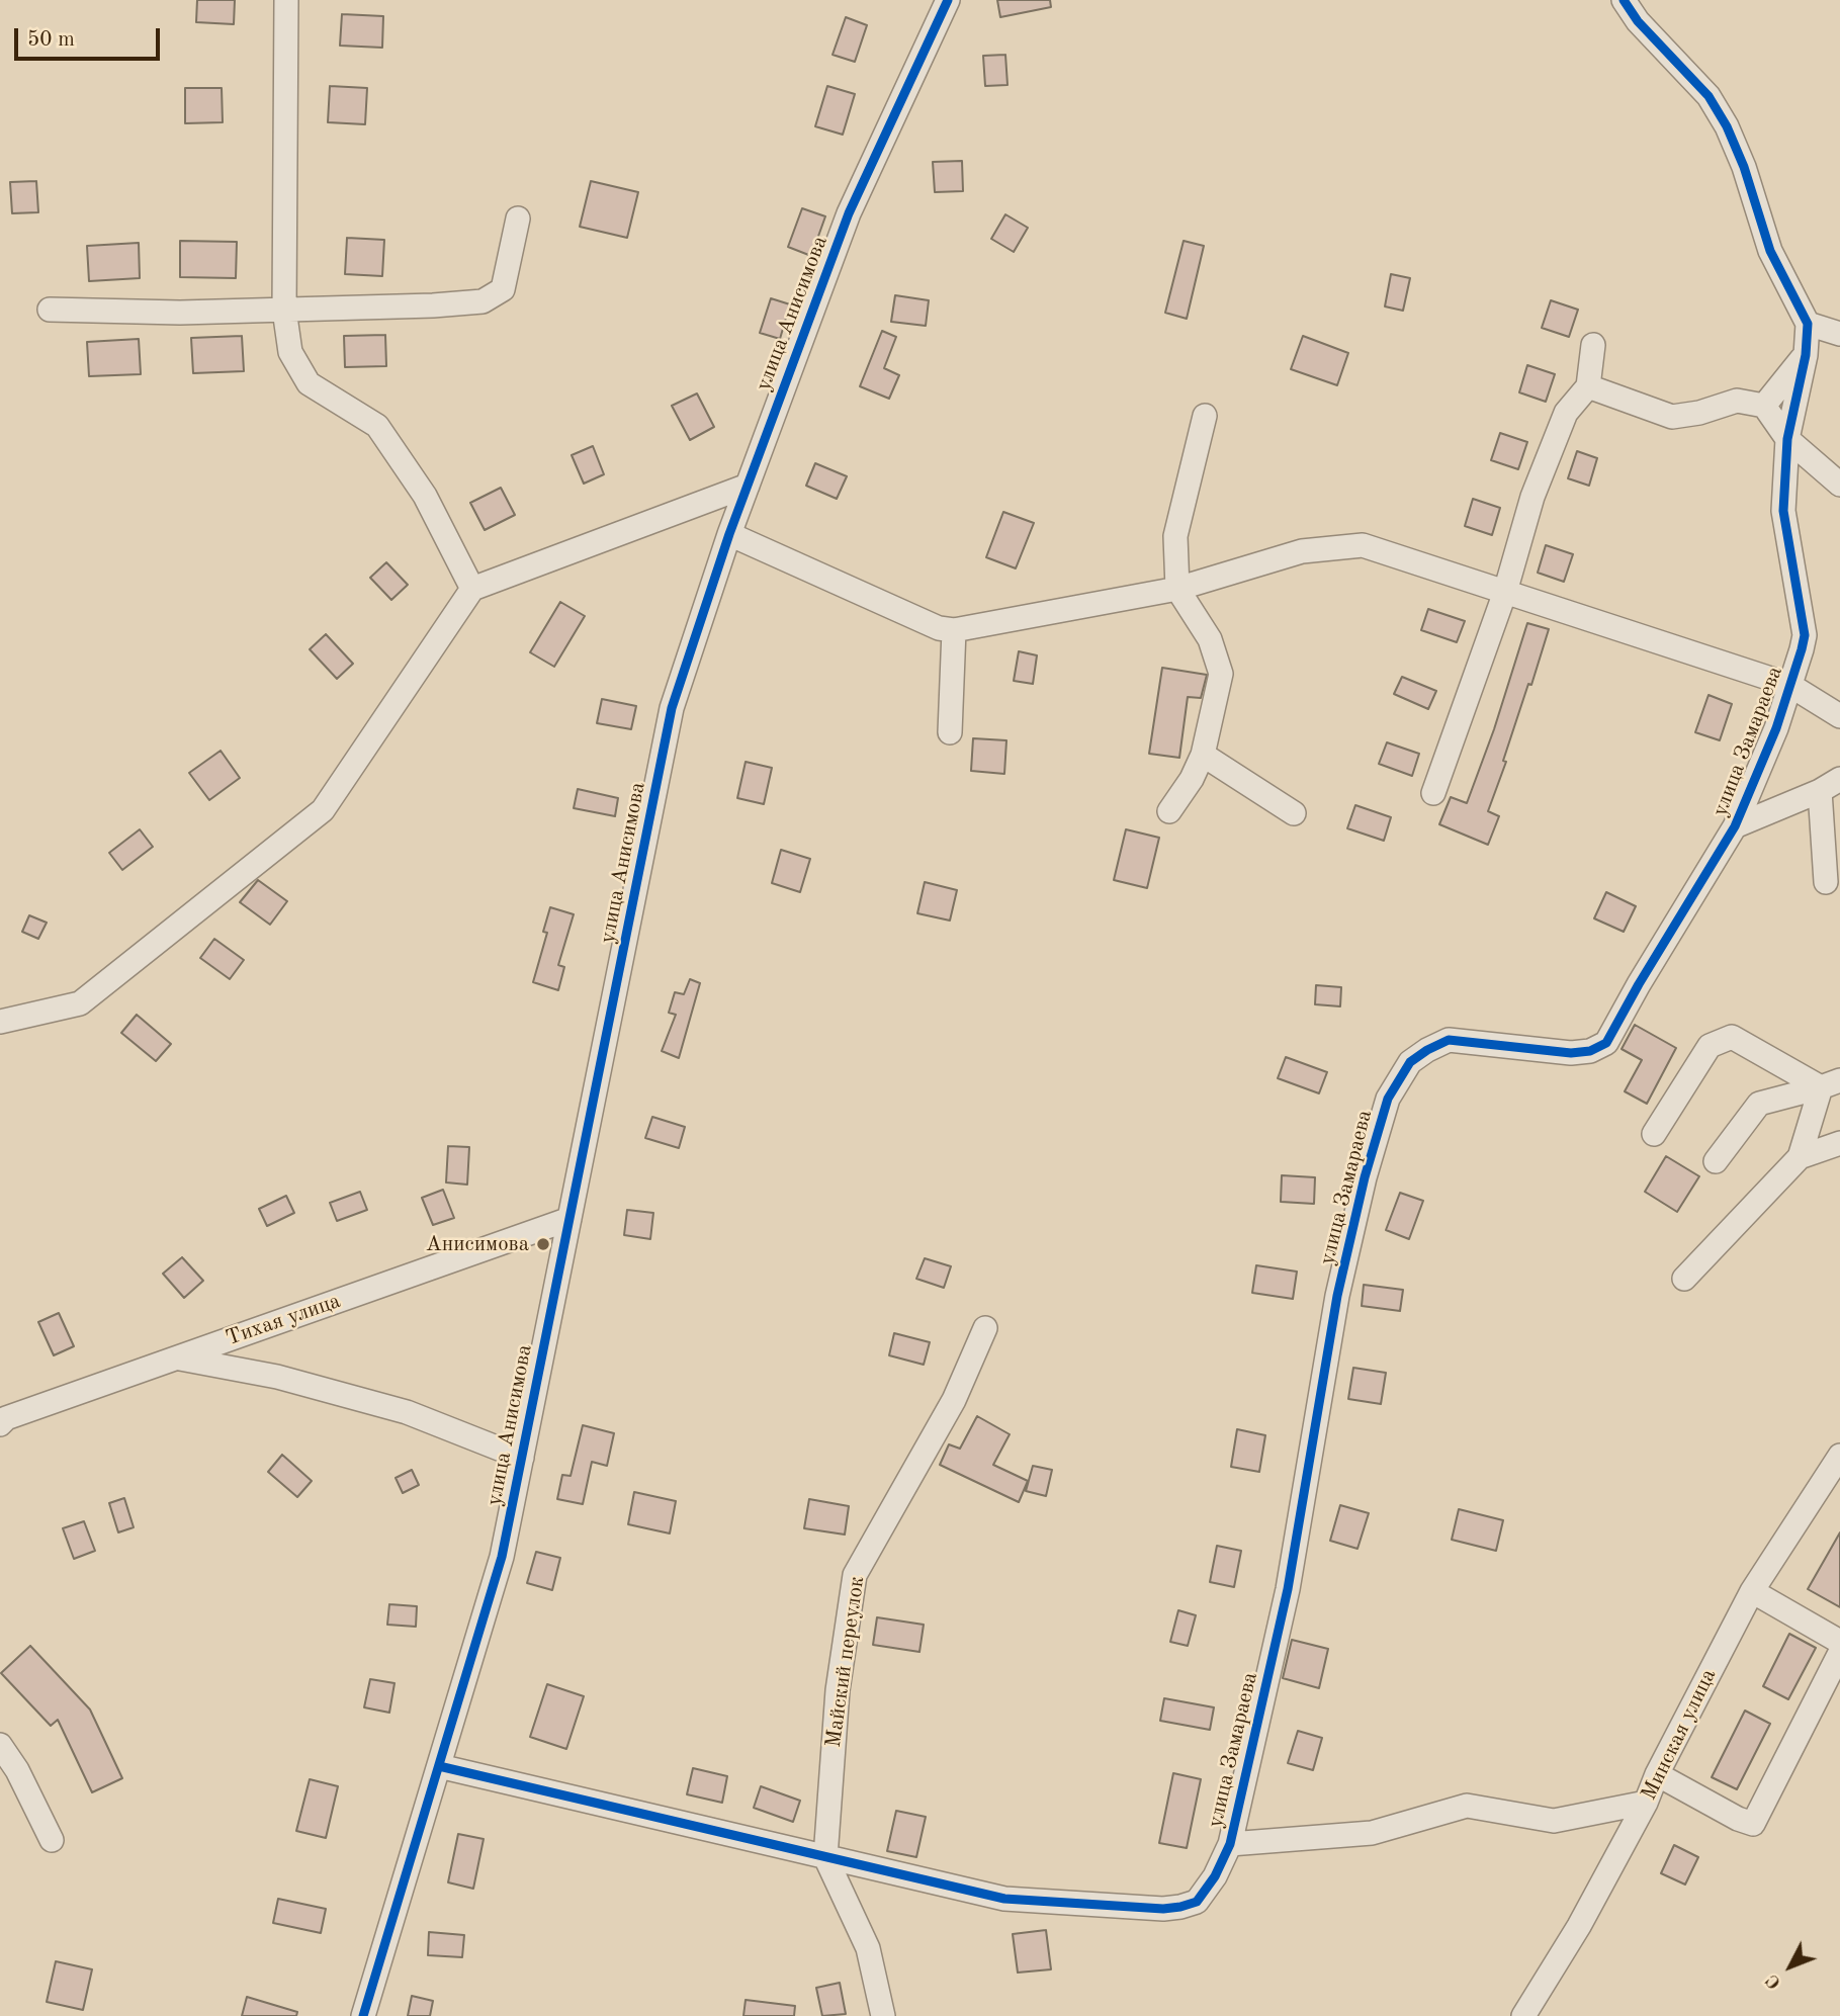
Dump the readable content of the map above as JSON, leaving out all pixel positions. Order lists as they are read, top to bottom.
{
  "streets": {
    "street": [
      "улица Анисимова",
      "улица Замараева",
      "Тихая улица",
      "Майский переулок",
      "Минская улица"
    ]
  },
  "crossings": [
    ["улица Анисимова", "Тихая улица"],
    ["улица Замараева", "Майский переулок"]
  ],
  "places": ["Анисимова"],
  "scale_bar": "50 m",
  "north": "bottom left"
}
